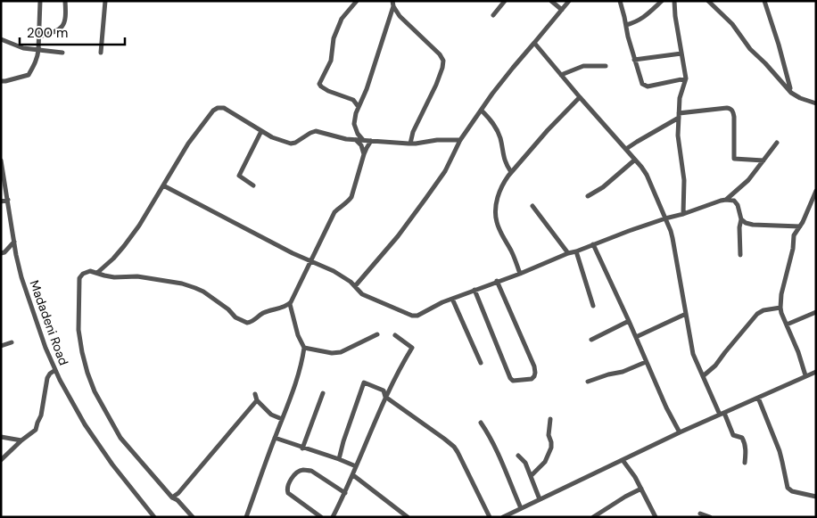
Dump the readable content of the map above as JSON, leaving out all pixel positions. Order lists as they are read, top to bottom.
{
  "streets": {
    "street": ["Madadeni Road"]
  },
  "scale_bar": "200 m"
}
